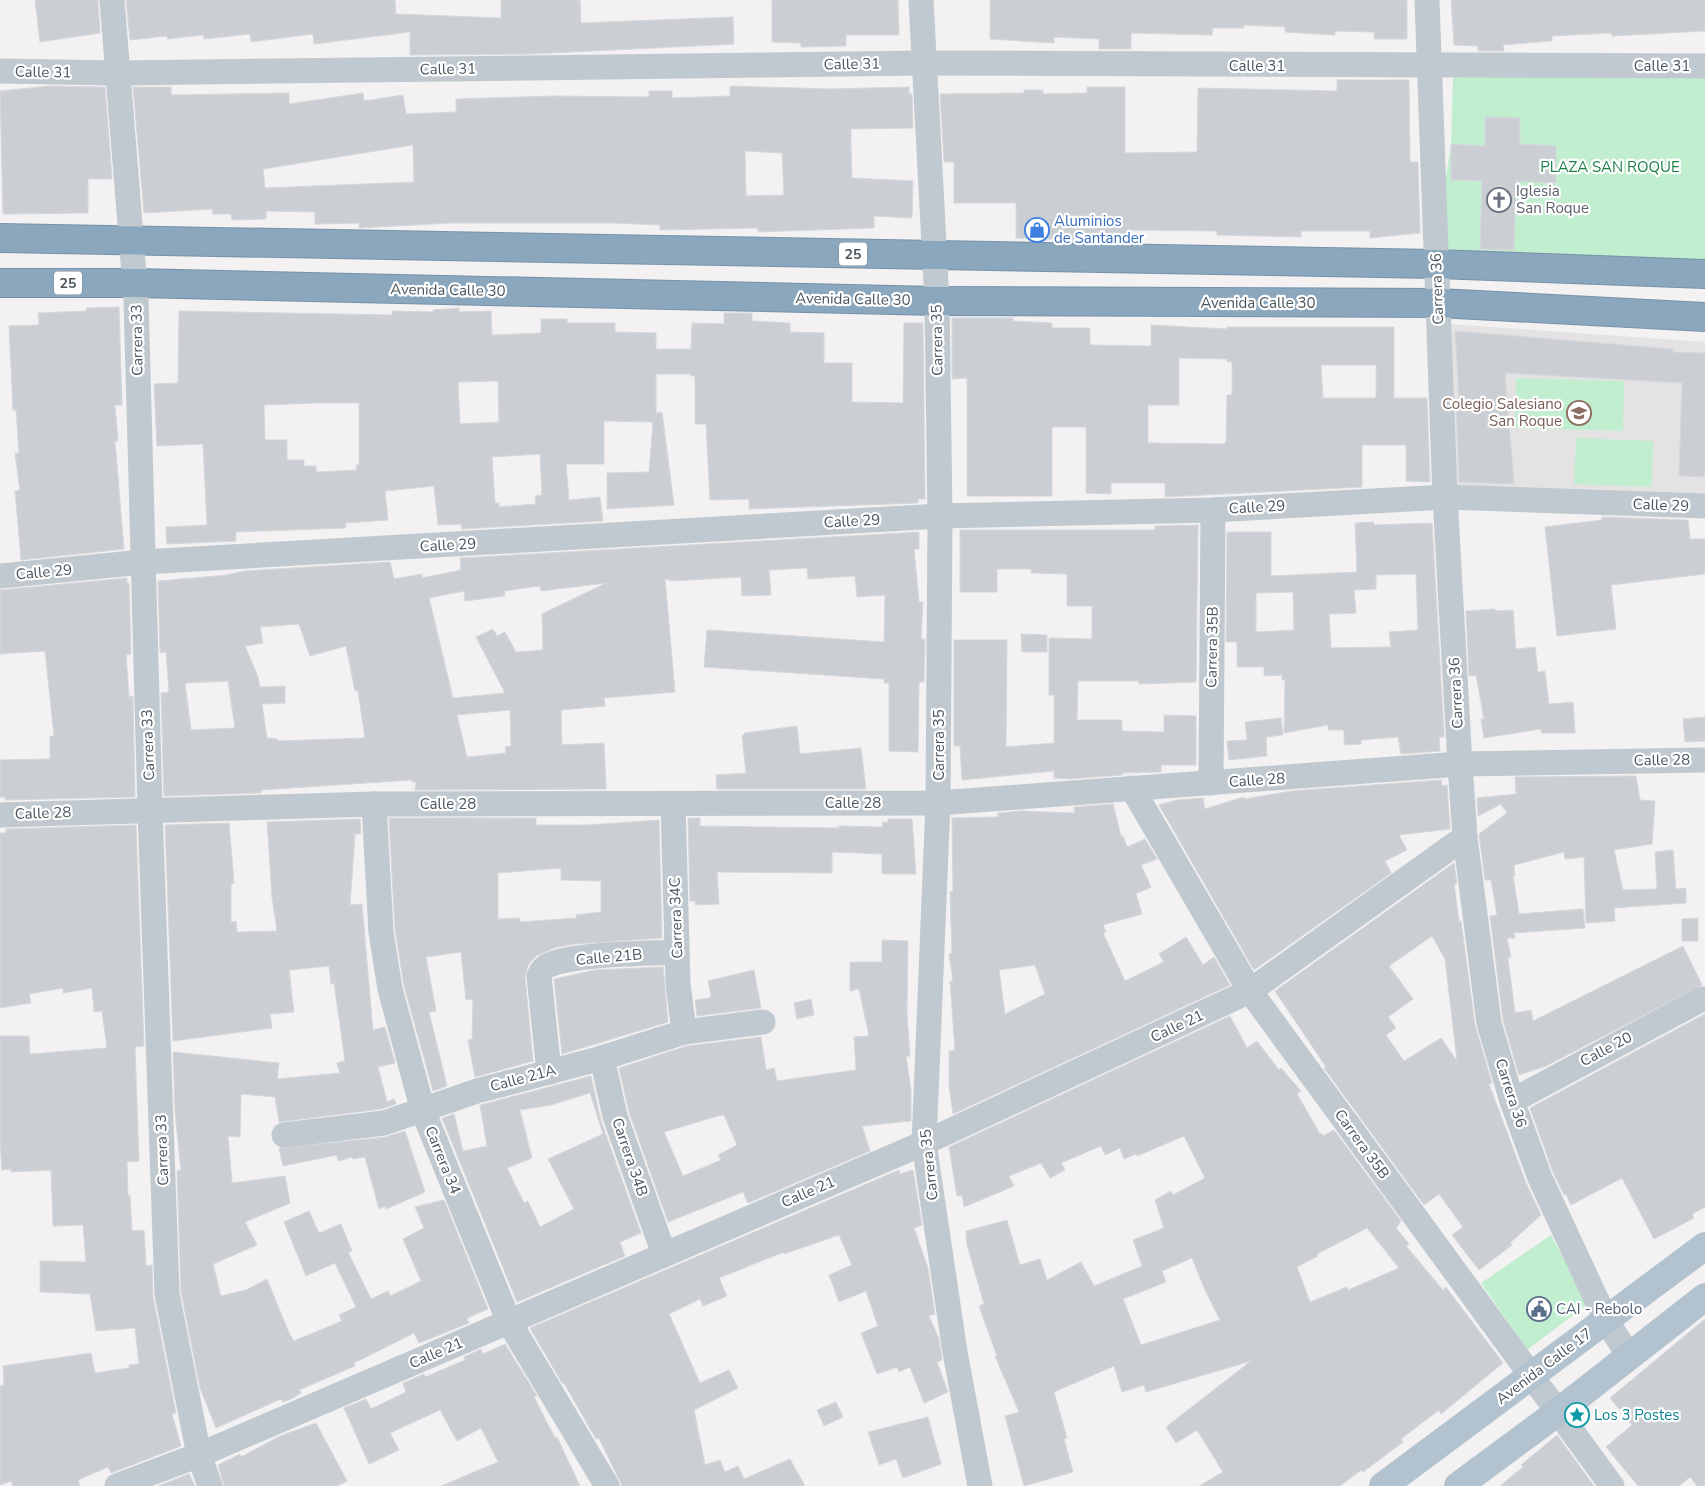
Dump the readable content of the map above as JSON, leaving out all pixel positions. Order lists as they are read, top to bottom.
{
  "streets": {
    "highway": ["25", "Avenida Calle 30"],
    "main road": ["Avenida Calle 17"],
    "street": [
      "Calle 31",
      "Carrera 36",
      "Carrera 33",
      "Carrera 35",
      "Calle 29",
      "Carrera 35B",
      "Calle 28",
      "Carrera 34C",
      "Calle 21B",
      "Calle 21",
      "Calle 20",
      "Calle 21A",
      "Carrera 34B",
      "Carrera 34"
    ]
  },
  "crossings": [
    ["Calle 31", "Carrera 36"],
    ["Calle 31", "Carrera 33"],
    ["Calle 31", "Carrera 35"],
    ["25", "Carrera 36"],
    ["25", "Carrera 33"],
    ["25", "Carrera 35"],
    ["Carrera 36", "Avenida Calle 30"],
    ["Carrera 36", "Calle 29"],
    ["Carrera 36", "Calle 28"],
    ["Carrera 36", "Calle 21"],
    ["Carrera 36", "Calle 20"],
    ["Carrera 36", "Avenida Calle 17"],
    ["Avenida Calle 30", "Carrera 33"],
    ["Avenida Calle 30", "Carrera 35"],
    ["Carrera 33", "Calle 29"],
    ["Carrera 33", "Calle 28"],
    ["Carrera 33", "Calle 21"],
    ["Carrera 35", "Calle 29"],
    ["Carrera 35", "Calle 28"],
    ["Carrera 35", "Calle 21"],
    ["Calle 29", "Carrera 35B"],
    ["Carrera 35B", "Calle 28"],
    ["Carrera 35B", "Calle 21"],
    ["Carrera 35B", "Avenida Calle 17"],
    ["Calle 28", "Carrera 34C"],
    ["Calle 28", "Carrera 34"],
    ["Carrera 34C", "Calle 21B"],
    ["Carrera 34C", "Calle 21A"],
    ["Calle 21B", "Calle 21A"],
    ["Calle 21", "Carrera 34B"],
    ["Calle 21", "Carrera 34"],
    ["Calle 21A", "Carrera 34B"],
    ["Calle 21A", "Carrera 34"]
  ],
  "parks": ["PLAZA SAN ROQUE"],
  "places": {
    "church": ["Iglesia San Roque"],
    "shop": ["Aluminios de Santander"],
    "school or university": ["Colegio Salesiano San Roque"],
    "public building": ["CAI - Rebolo"],
    "place": ["Los 3 Postes"]
  }
}
